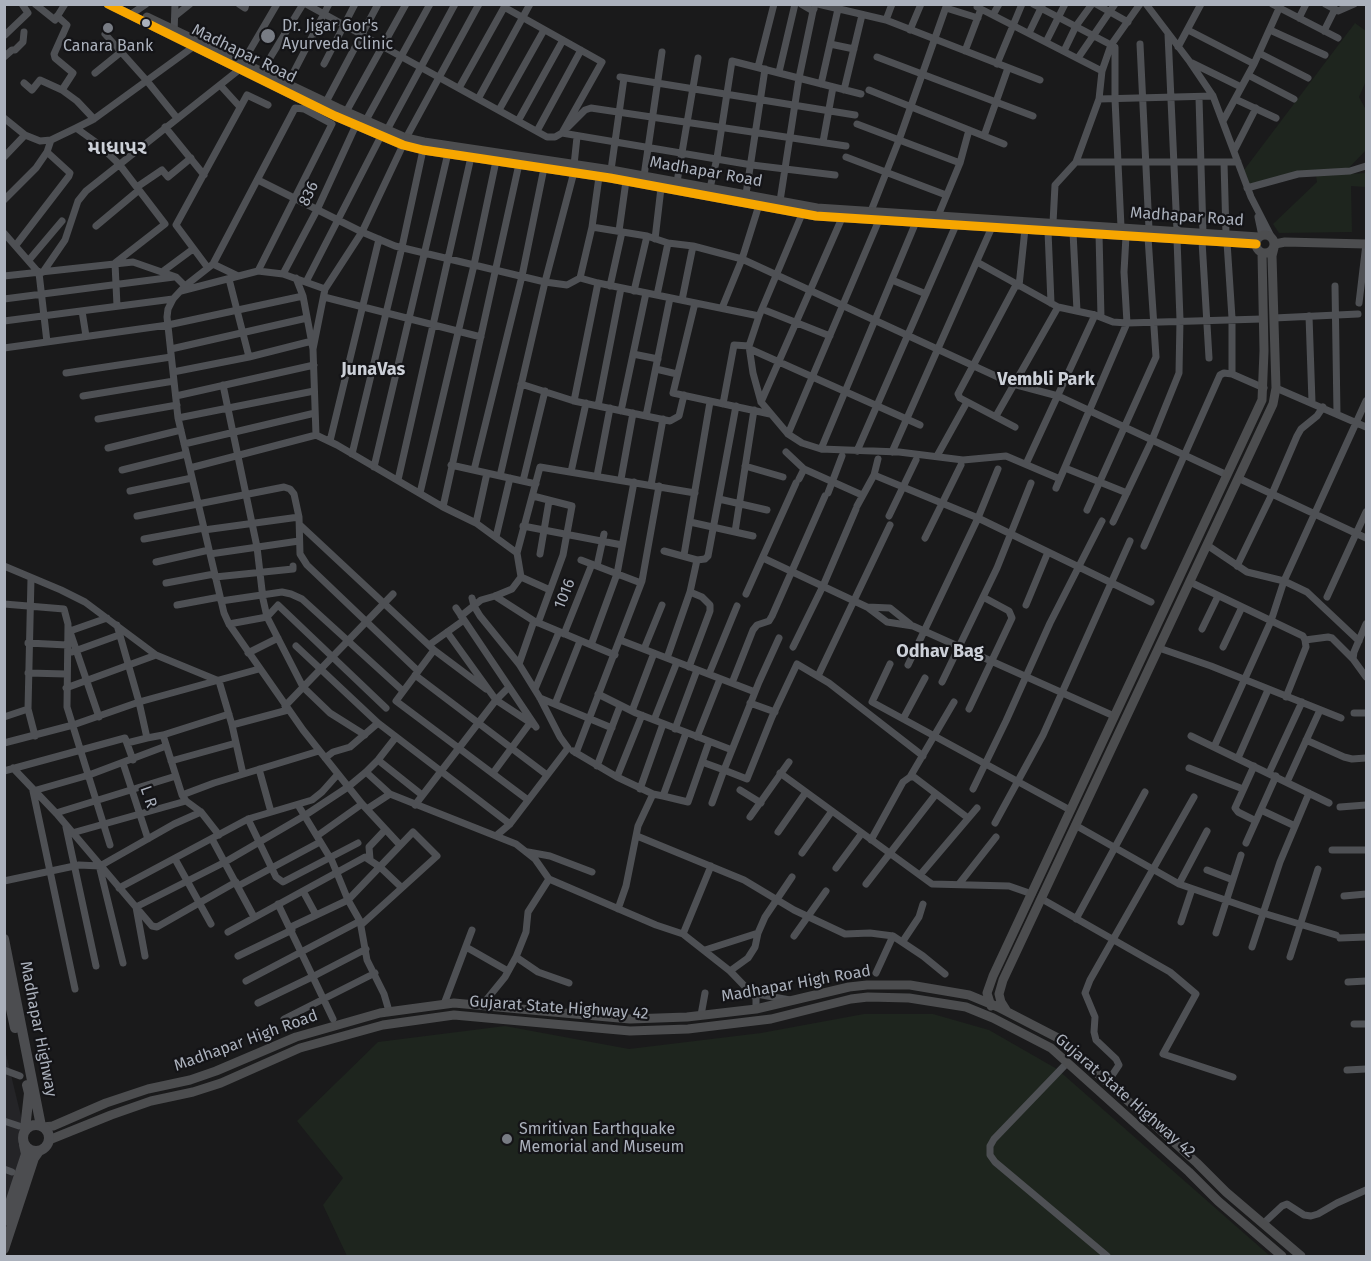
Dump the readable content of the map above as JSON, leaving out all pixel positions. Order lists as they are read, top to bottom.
{
  "streets": {
    "highway": ["Madhapar Highway"],
    "main road": ["Madhapar Road", "Madhapar High Road", "Gujarat State Highway 42"],
    "street": ["836", "1016", "L R"]
  },
  "crossings": [
    ["Madhapar Road", "836"],
    ["Madhapar High Road", "Gujarat State Highway 42"],
    ["Madhapar High Road", "Madhapar Highway"],
    ["Gujarat State Highway 42", "Madhapar Highway"]
  ],
  "districts": [
    "માધાપર",
    "JunaVas",
    "Vembli Park",
    "Odhav Bag"
  ],
  "places": ["Canara Bank", "Dr. Jigar Gor's Ayurveda Clinic", "Smritivan Earthquake Memorial and Museum"]
}
